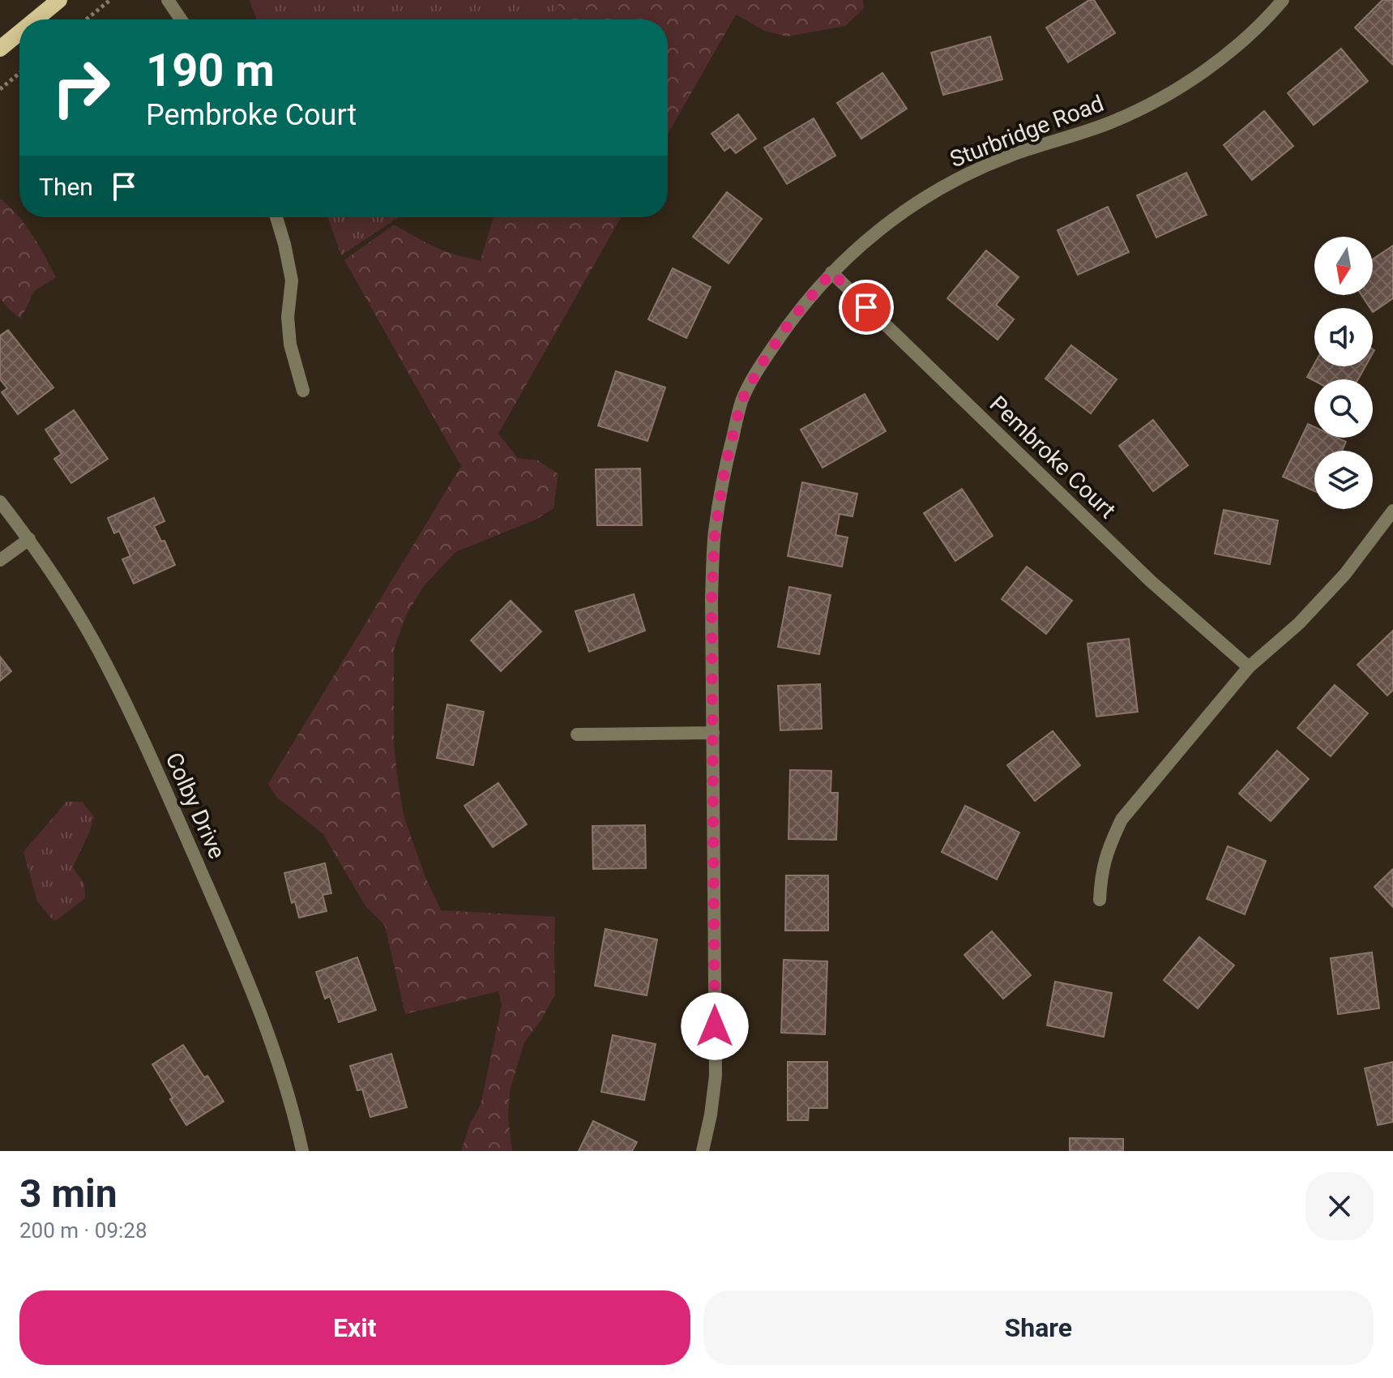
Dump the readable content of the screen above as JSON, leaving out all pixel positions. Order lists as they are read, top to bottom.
{
  "streets": {
    "street": ["Sturbridge Road", "Pembroke Court", "Colby Drive"]
  },
  "crossings": [
    ["Sturbridge Road", "Pembroke Court"]
  ],
  "north": "bottom",
  "page": {
    "turn": ["190 m", "Pembroke Court"],
    "then": "Then",
    "heading": ["3 min", "200 m · 09:28"],
    "buttons": ["Exit", "Share"]
  }
}
